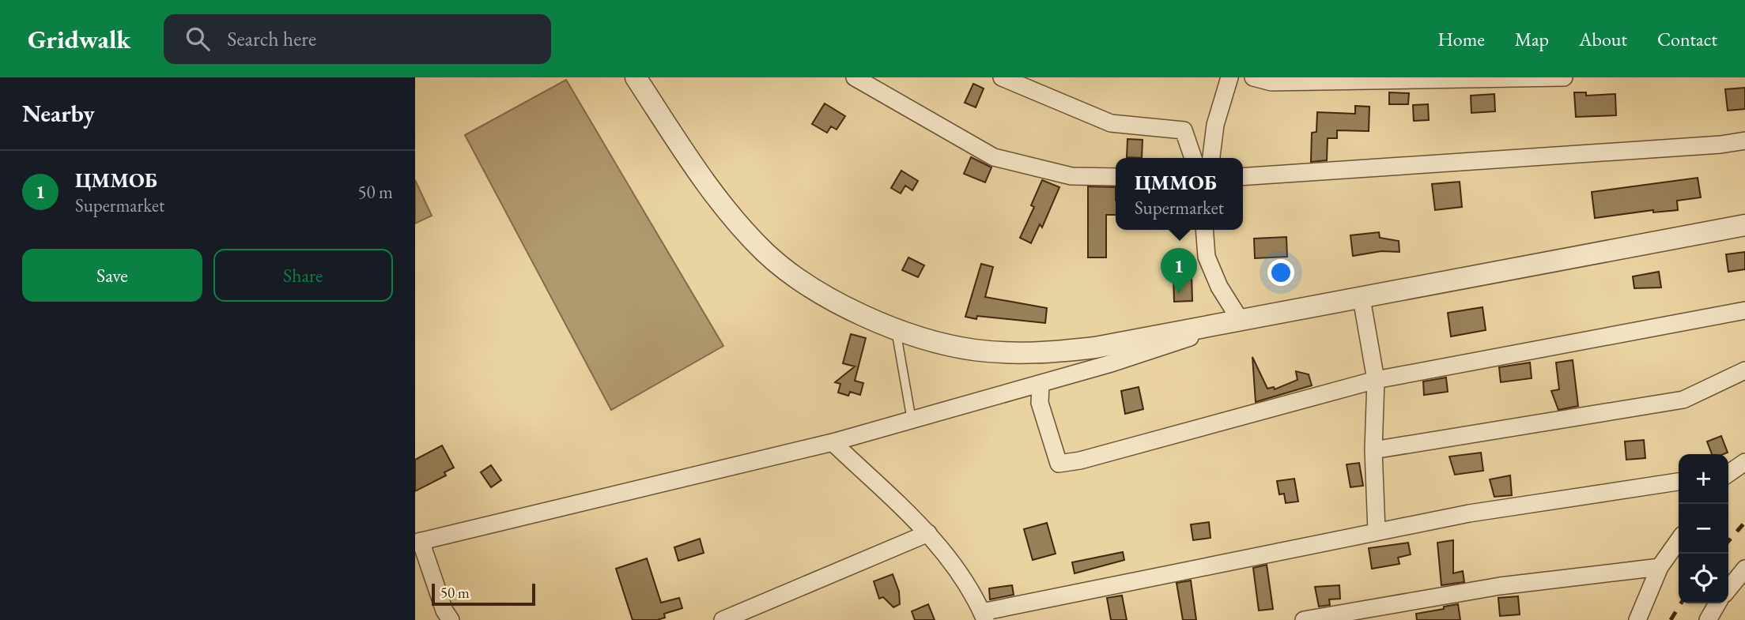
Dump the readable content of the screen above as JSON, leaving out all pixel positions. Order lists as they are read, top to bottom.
{
  "scale_bar": "50 m",
  "page": {
    "header": "Gridwalk",
    "search": "Search here",
    "nav": [
      "Home",
      "Map",
      "About",
      "Contact"
    ],
    "heading": "Nearby",
    "list": [
      {
        "mark": "1",
        "name": "ЦММОБ",
        "note": "Supermarket",
        "value": "50 m"
      }
    ],
    "popup": ["ЦММОБ", "Supermarket"],
    "buttons": ["Save", "Share"],
    "pins": "1",
    "map_buttons": ["+", "−"],
    "scale": "50 m"
  }
}
